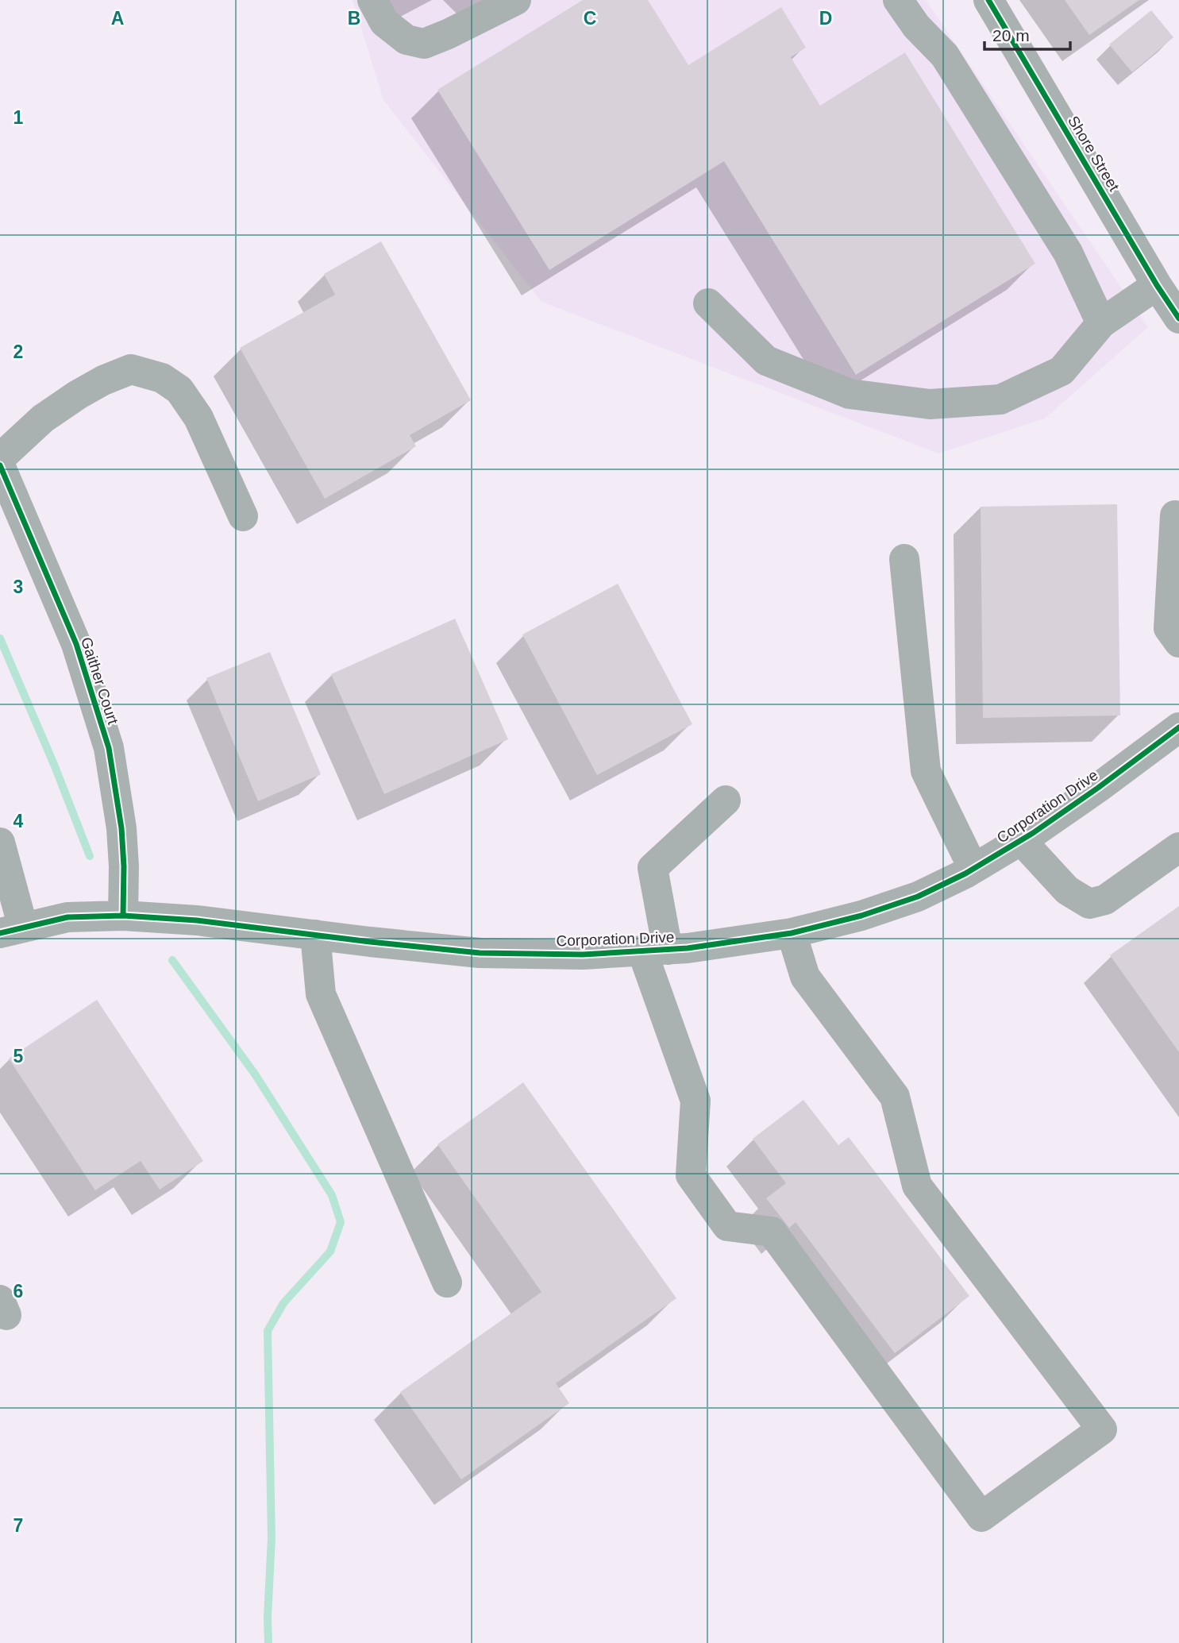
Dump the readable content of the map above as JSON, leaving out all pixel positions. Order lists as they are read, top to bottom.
{
  "streets": {
    "street": ["Shore Street", "Gaither Court", "Corporation Drive"]
  },
  "crossings": [
    ["Gaither Court", "Corporation Drive"]
  ],
  "scale_bar": "20 m",
  "grid": {
    "columns": [
      "A",
      "B",
      "C",
      "D"
    ],
    "rows": [
      "1",
      "2",
      "3",
      "4",
      "5",
      "6",
      "7"
    ]
  }
}
